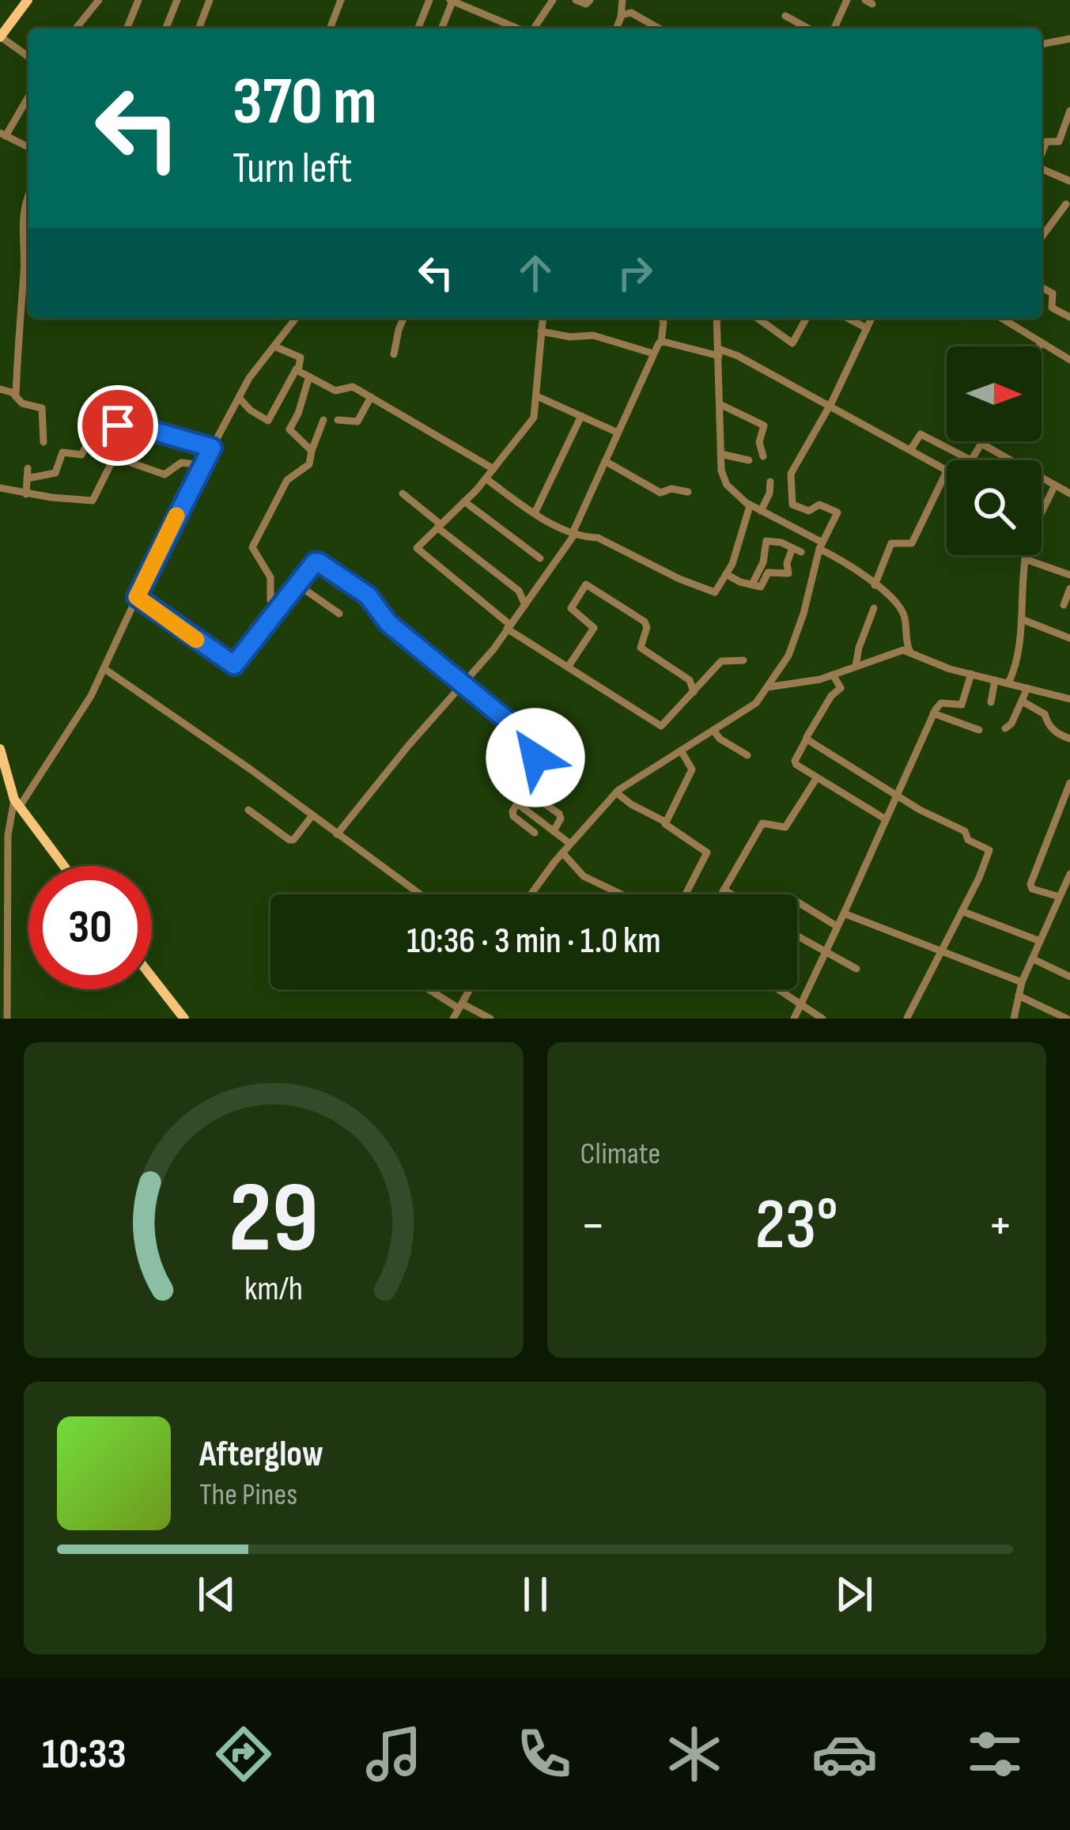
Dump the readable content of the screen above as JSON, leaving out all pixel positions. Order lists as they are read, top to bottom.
{
  "north": "right",
  "page": {
    "turn": ["370 m", "Turn left"],
    "limit": "30",
    "trip": "10:36 · 3 min · 1.0 km",
    "tile": "Climate",
    "heat": ["−", "23°", "+"],
    "song": ["Afterglow", "The Pines"],
    "tabs": "10:33",
    "gauge": ["29", "km/h"]
  }
}
